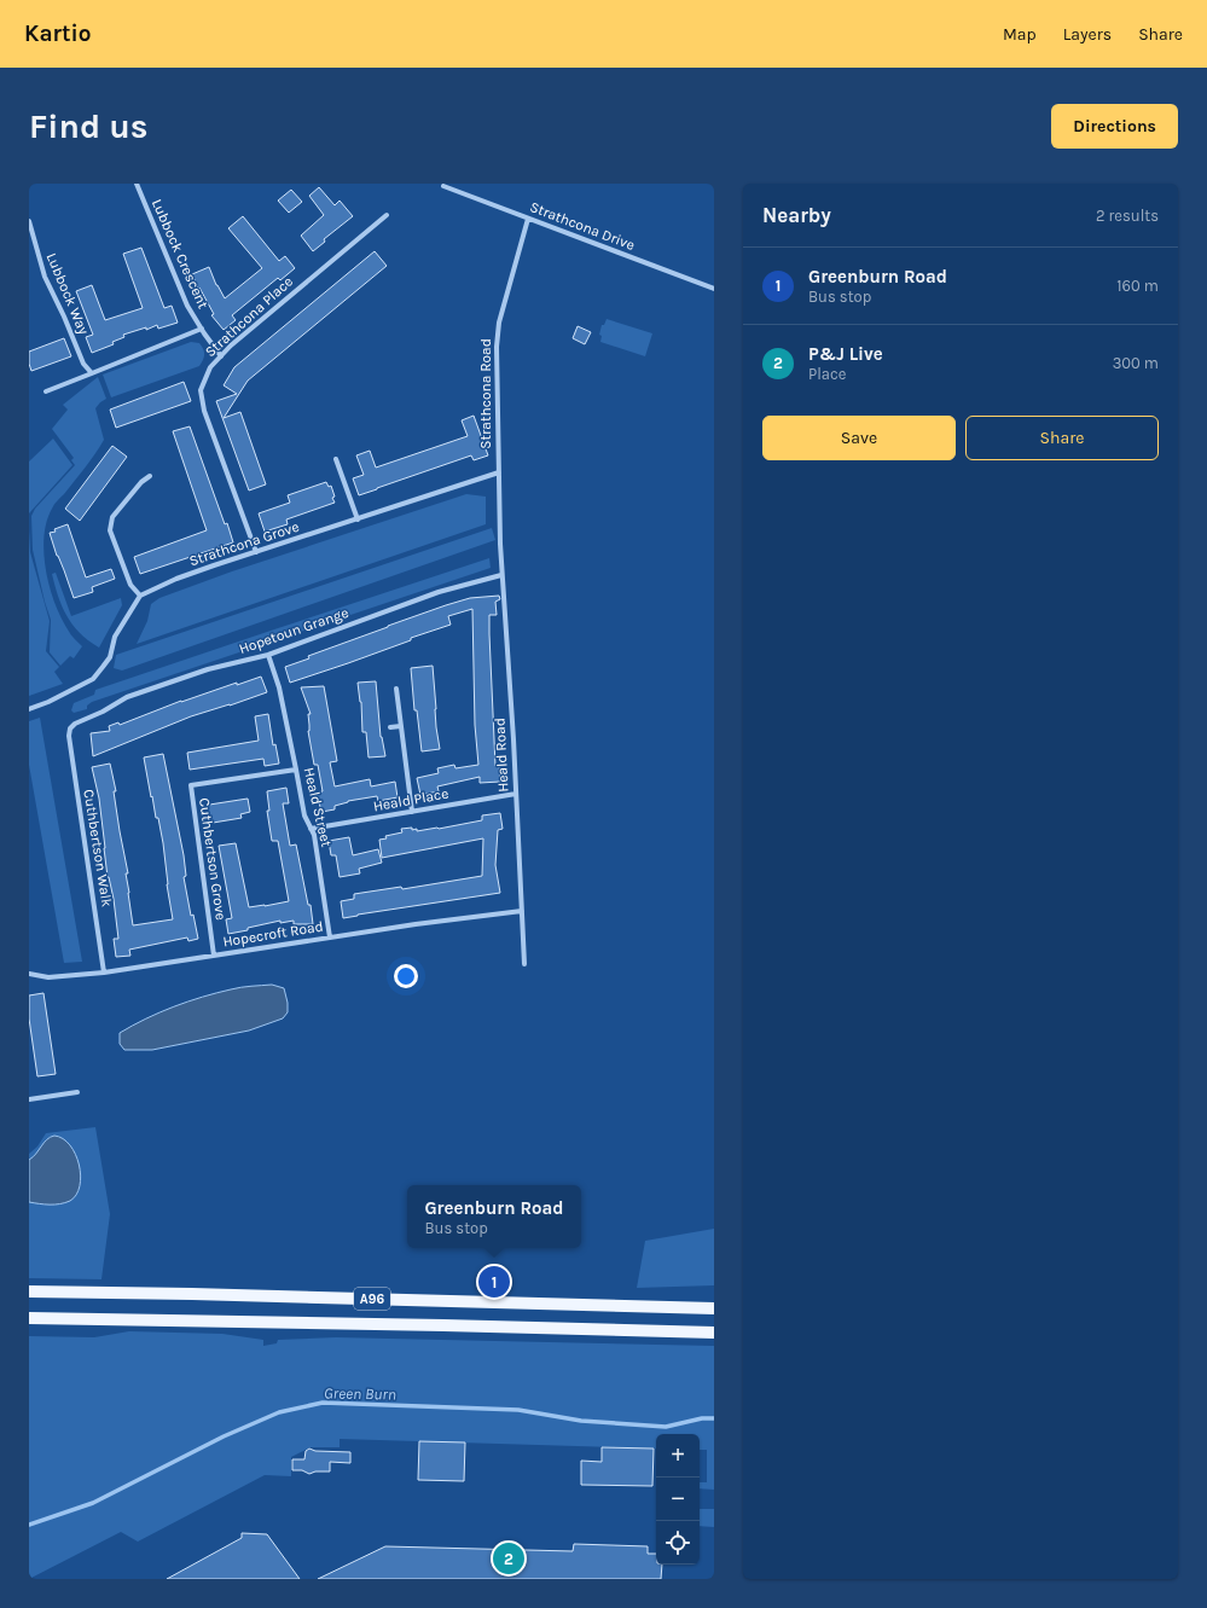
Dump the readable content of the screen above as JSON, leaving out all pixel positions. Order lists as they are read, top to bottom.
{
  "streets": {
    "main road": ["A96"],
    "street": [
      "Strathcona Drive",
      "Lubbock Crescent",
      "Lubbock Way",
      "Strathcona Place",
      "Strathcona Road",
      "Strathcona Grove",
      "Hopetoun Grange",
      "Heald Road",
      "Heald Place",
      "Heald Street",
      "Cuthbertson Walk",
      "Cuthbertson Grove",
      "Hopecroft Road"
    ]
  },
  "crossings": [
    ["Strathcona Drive", "Strathcona Road"],
    ["Lubbock Crescent", "Strathcona Place"],
    ["Strathcona Place", "Strathcona Grove"],
    ["Strathcona Road", "Strathcona Grove"],
    ["Strathcona Road", "Heald Road"],
    ["Hopetoun Grange", "Heald Road"],
    ["Hopetoun Grange", "Heald Street"],
    ["Hopetoun Grange", "Cuthbertson Walk"],
    ["Heald Road", "Heald Place"],
    ["Heald Road", "Hopecroft Road"],
    ["Heald Place", "Heald Street"],
    ["Heald Street", "Cuthbertson Grove"],
    ["Heald Street", "Hopecroft Road"],
    ["Cuthbertson Walk", "Hopecroft Road"],
    ["Cuthbertson Grove", "Hopecroft Road"]
  ],
  "water": ["Green Burn"],
  "page": {
    "header": "Kartio",
    "nav": ["Map", "Layers", "Share"],
    "buttons": [
      "Directions",
      ["Save", "Share"]
    ],
    "title": "Find us",
    "heading": ["Nearby", "2 results"],
    "list": [
      {
        "mark": "1",
        "name": "Greenburn Road",
        "note": "Bus stop",
        "value": "160 m"
      },
      {
        "mark": "2",
        "name": "P&J Live",
        "note": "Place",
        "value": "300 m"
      }
    ],
    "popup": ["Greenburn Road", "Bus stop"],
    "pins": ["1", "2"],
    "map_buttons": ["+", "−"]
  }
}
